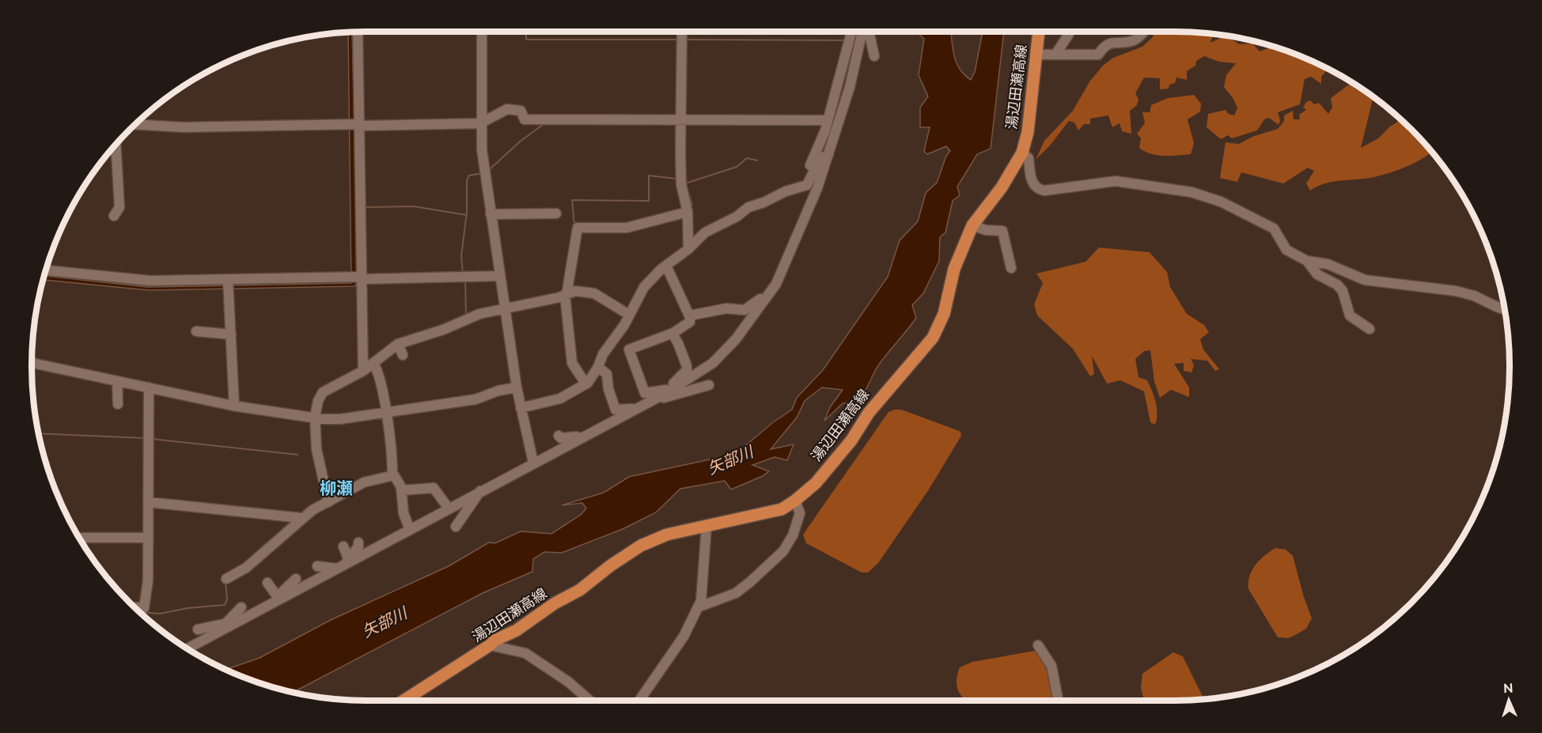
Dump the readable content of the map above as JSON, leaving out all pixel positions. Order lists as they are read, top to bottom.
{
  "streets": {
    "main road": ["湯辺田瀬高線"]
  },
  "districts": ["柳瀬"],
  "water": ["矢部川"],
  "north": "top"
}
